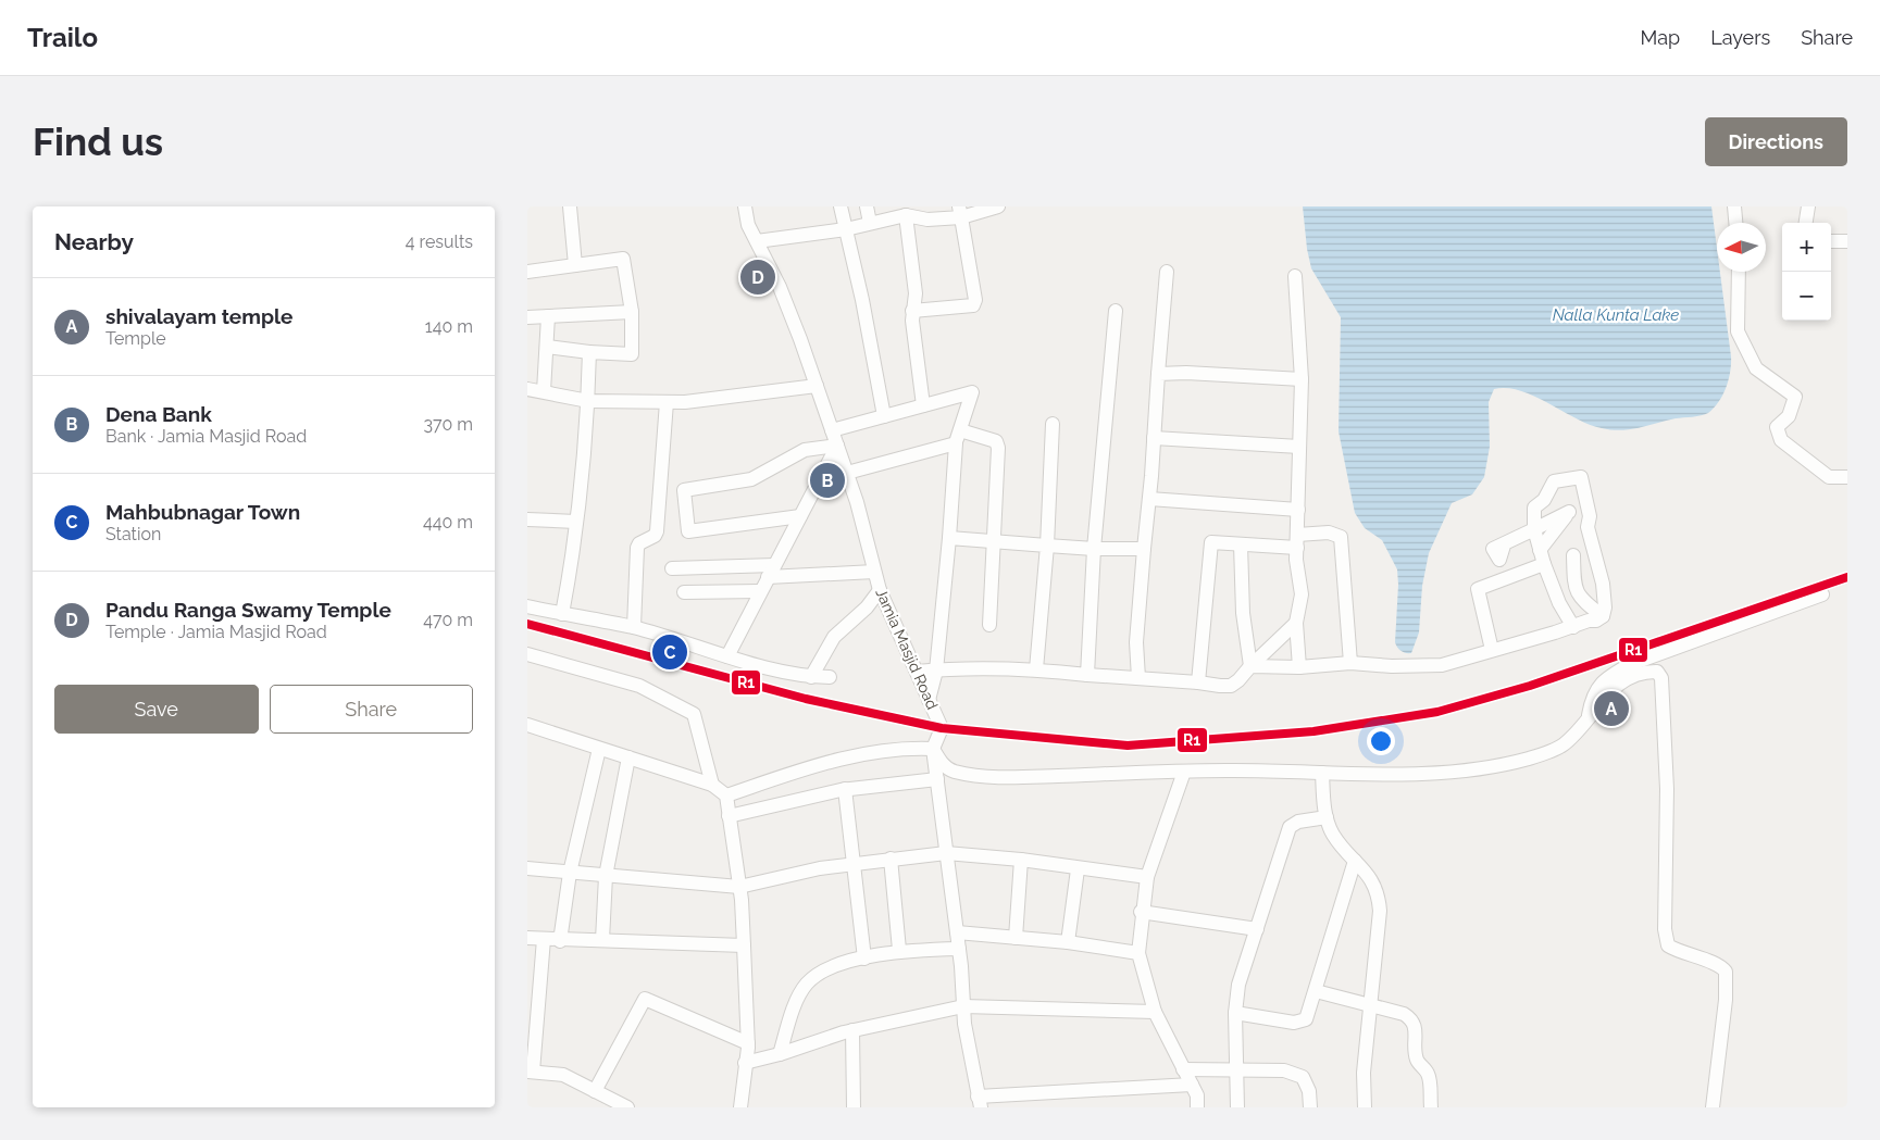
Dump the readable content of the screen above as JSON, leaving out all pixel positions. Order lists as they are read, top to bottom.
{
  "streets": {
    "street": ["Jamia Masjid Road"]
  },
  "water": ["Nalla Kunta Lake"],
  "lines": ["transit line R1"],
  "north": "left",
  "page": {
    "header": "Trailo",
    "nav": ["Map", "Layers", "Share"],
    "buttons": [
      "Directions",
      ["Save", "Share"]
    ],
    "title": "Find us",
    "heading": ["Nearby", "4 results"],
    "map_buttons": ["+", "−"],
    "pins": [
      "D",
      "B",
      "C",
      "A"
    ],
    "list": [
      {
        "mark": "A",
        "name": "shivalayam temple",
        "note": "Temple",
        "value": "140 m"
      },
      {
        "mark": "B",
        "name": "Dena Bank",
        "note": "Bank · Jamia Masjid Road",
        "value": "370 m"
      },
      {
        "mark": "C",
        "name": "Mahbubnagar Town",
        "note": "Station",
        "value": "440 m"
      },
      {
        "mark": "D",
        "name": "Pandu Ranga Swamy Temple",
        "note": "Temple · Jamia Masjid Road",
        "value": "470 m"
      }
    ]
  }
}
